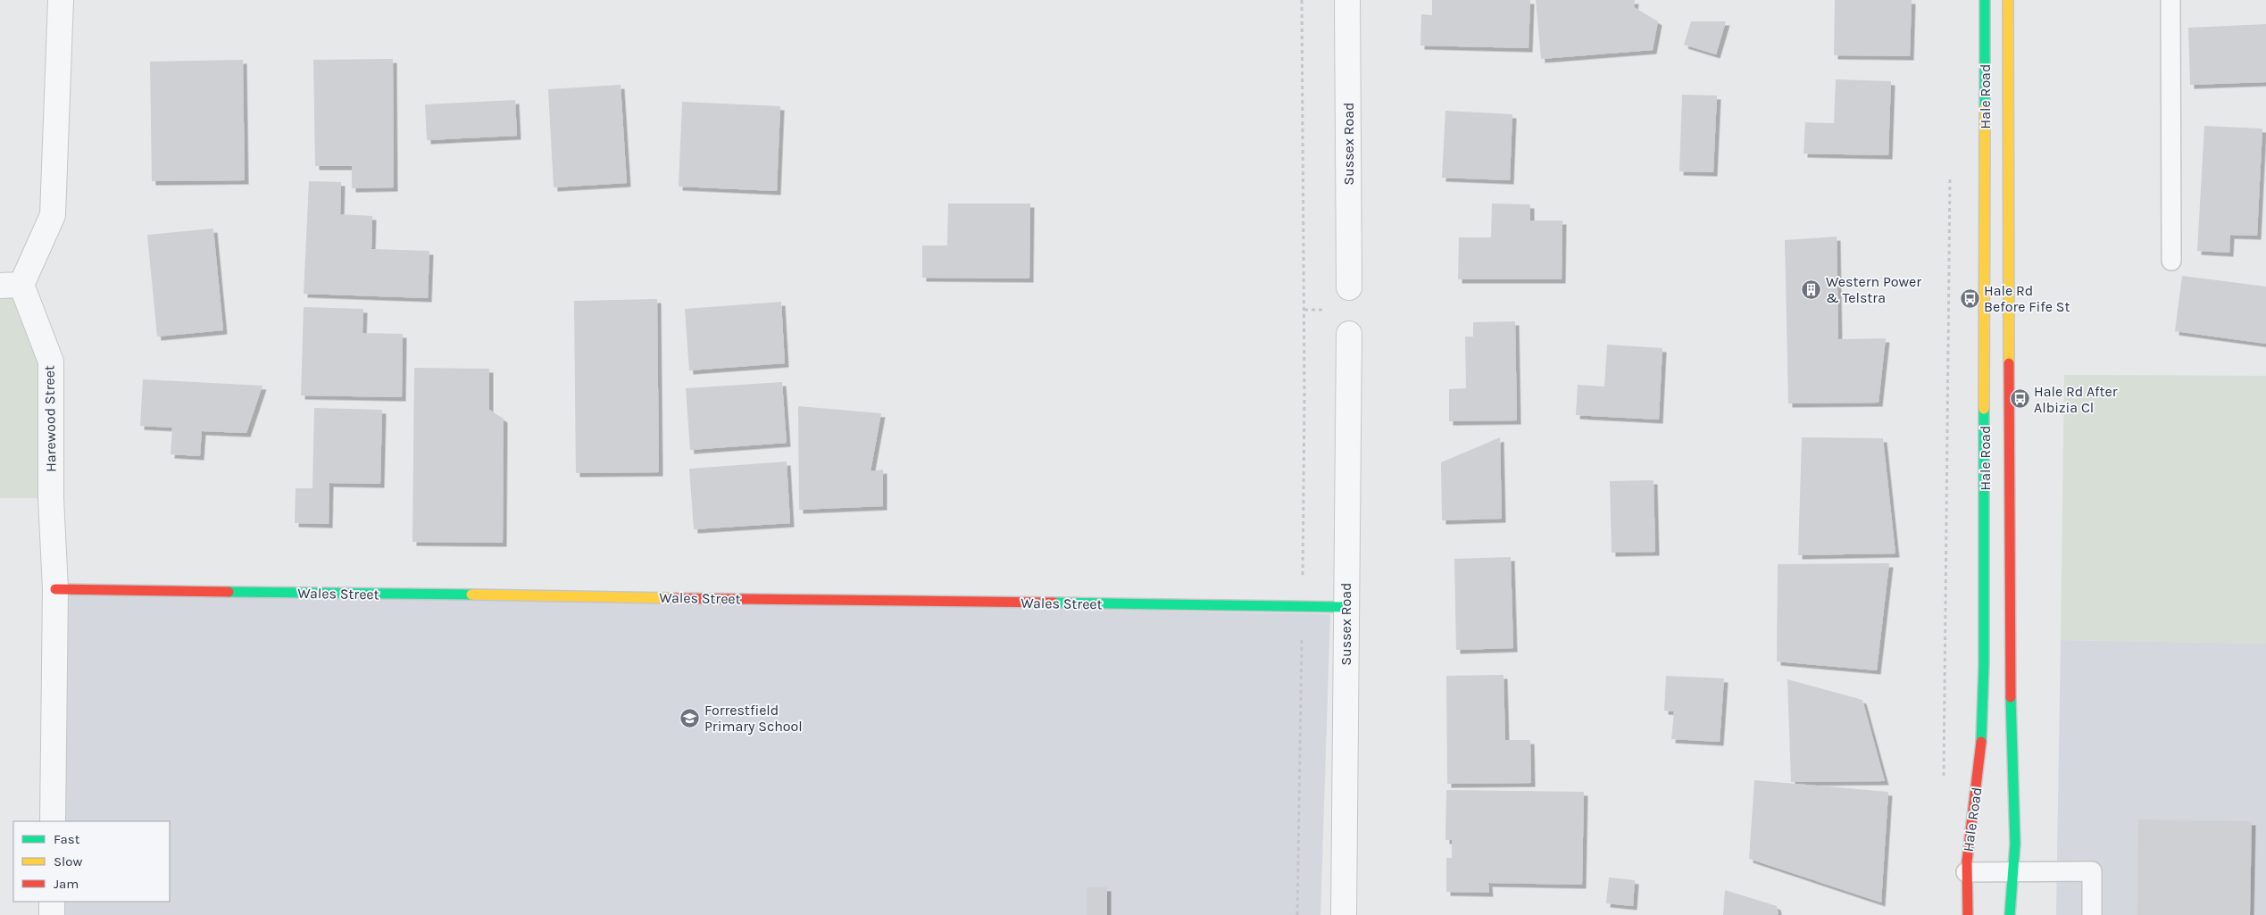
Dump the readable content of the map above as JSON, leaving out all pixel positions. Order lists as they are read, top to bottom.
{
  "streets": {
    "main road": ["Hale Road", "Wales Street"],
    "street": ["Sussex Road", "Harewood Street"]
  },
  "crossings": [
    ["Sussex Road", "Wales Street"],
    ["Harewood Street", "Wales Street"]
  ],
  "places": {
    "building": ["Western Power & Telstra"],
    "bus stop": ["Hale Rd Before Fife St", "Hale Rd After Albizia Cl"],
    "school or university": ["Forrestfield Primary School"]
  },
  "legend": ["Fast", "Slow", "Jam"]
}
